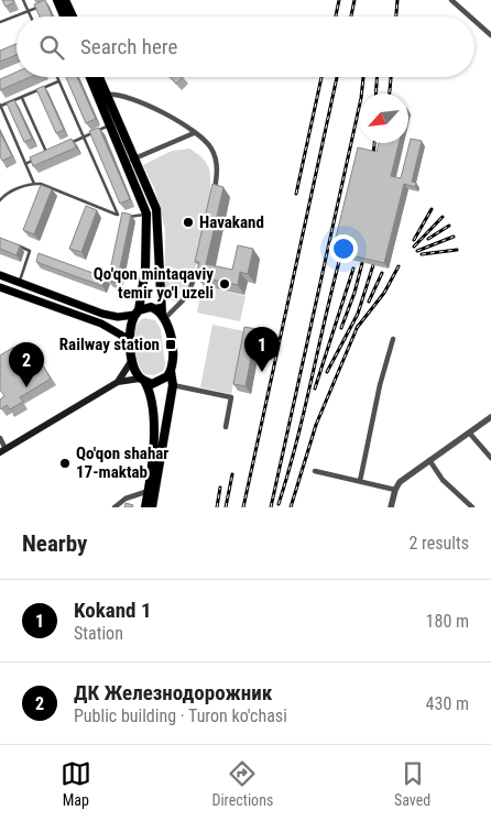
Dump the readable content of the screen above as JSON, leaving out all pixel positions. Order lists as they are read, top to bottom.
{
  "places": {
    "other": ["Havakand", "Qo'qon mintaqaviy temir yo'l uzeli", "Qo'qon shahar 17-maktab"],
    "transit": ["Railway station"]
  },
  "north": "bottom left",
  "page": {
    "search": "Search here",
    "pins": ["1", "2"],
    "heading": ["Nearby", "2 results"],
    "list": [
      {
        "mark": "1",
        "name": "Kokand 1",
        "note": "Station",
        "value": "180 m"
      },
      {
        "mark": "2",
        "name": "ДК Железнодорожник",
        "note": "Public building · Turon ko'chasi",
        "value": "430 m"
      }
    ],
    "nav": ["Map", "Directions", "Saved"]
  }
}
